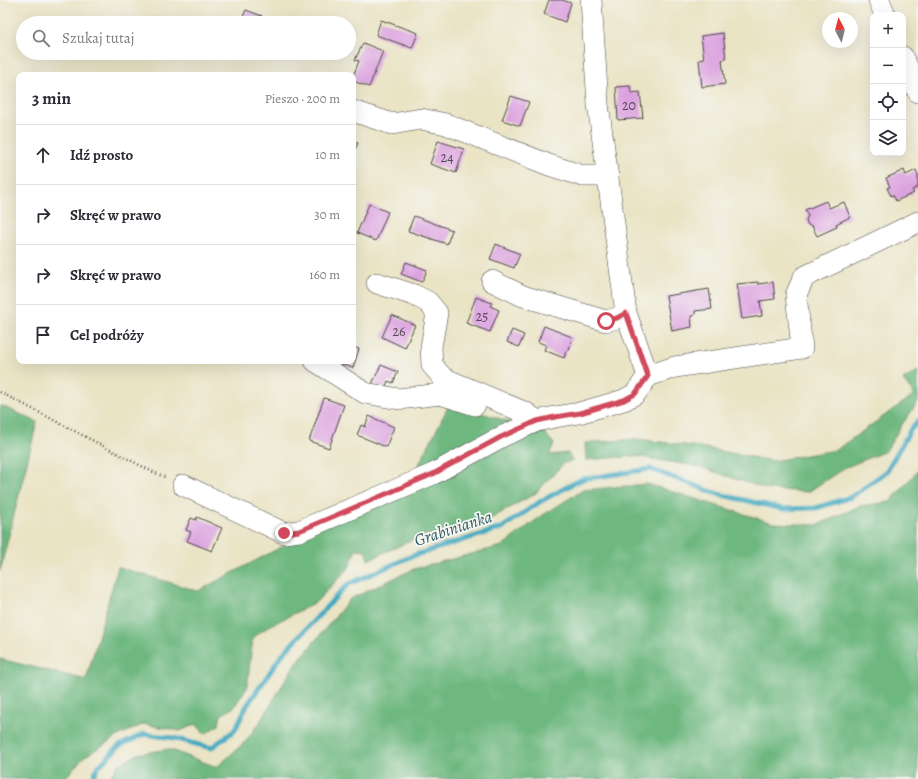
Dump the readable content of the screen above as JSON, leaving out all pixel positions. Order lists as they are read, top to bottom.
{
  "water": ["Grabinianka"],
  "house_numbers": [
    "20",
    "24",
    "25",
    "26"
  ],
  "north": "top",
  "page": {
    "map_buttons": ["+", "−"],
    "search": "Szukaj tutaj",
    "heading": ["3 min", "Pieszo · 200 m"],
    "list": [
      ["Idź prosto", "10 m"],
      ["Skręć w prawo", "30 m"],
      ["Skręć w prawo", "160 m"],
      "Cel podróży"
    ]
  }
}
